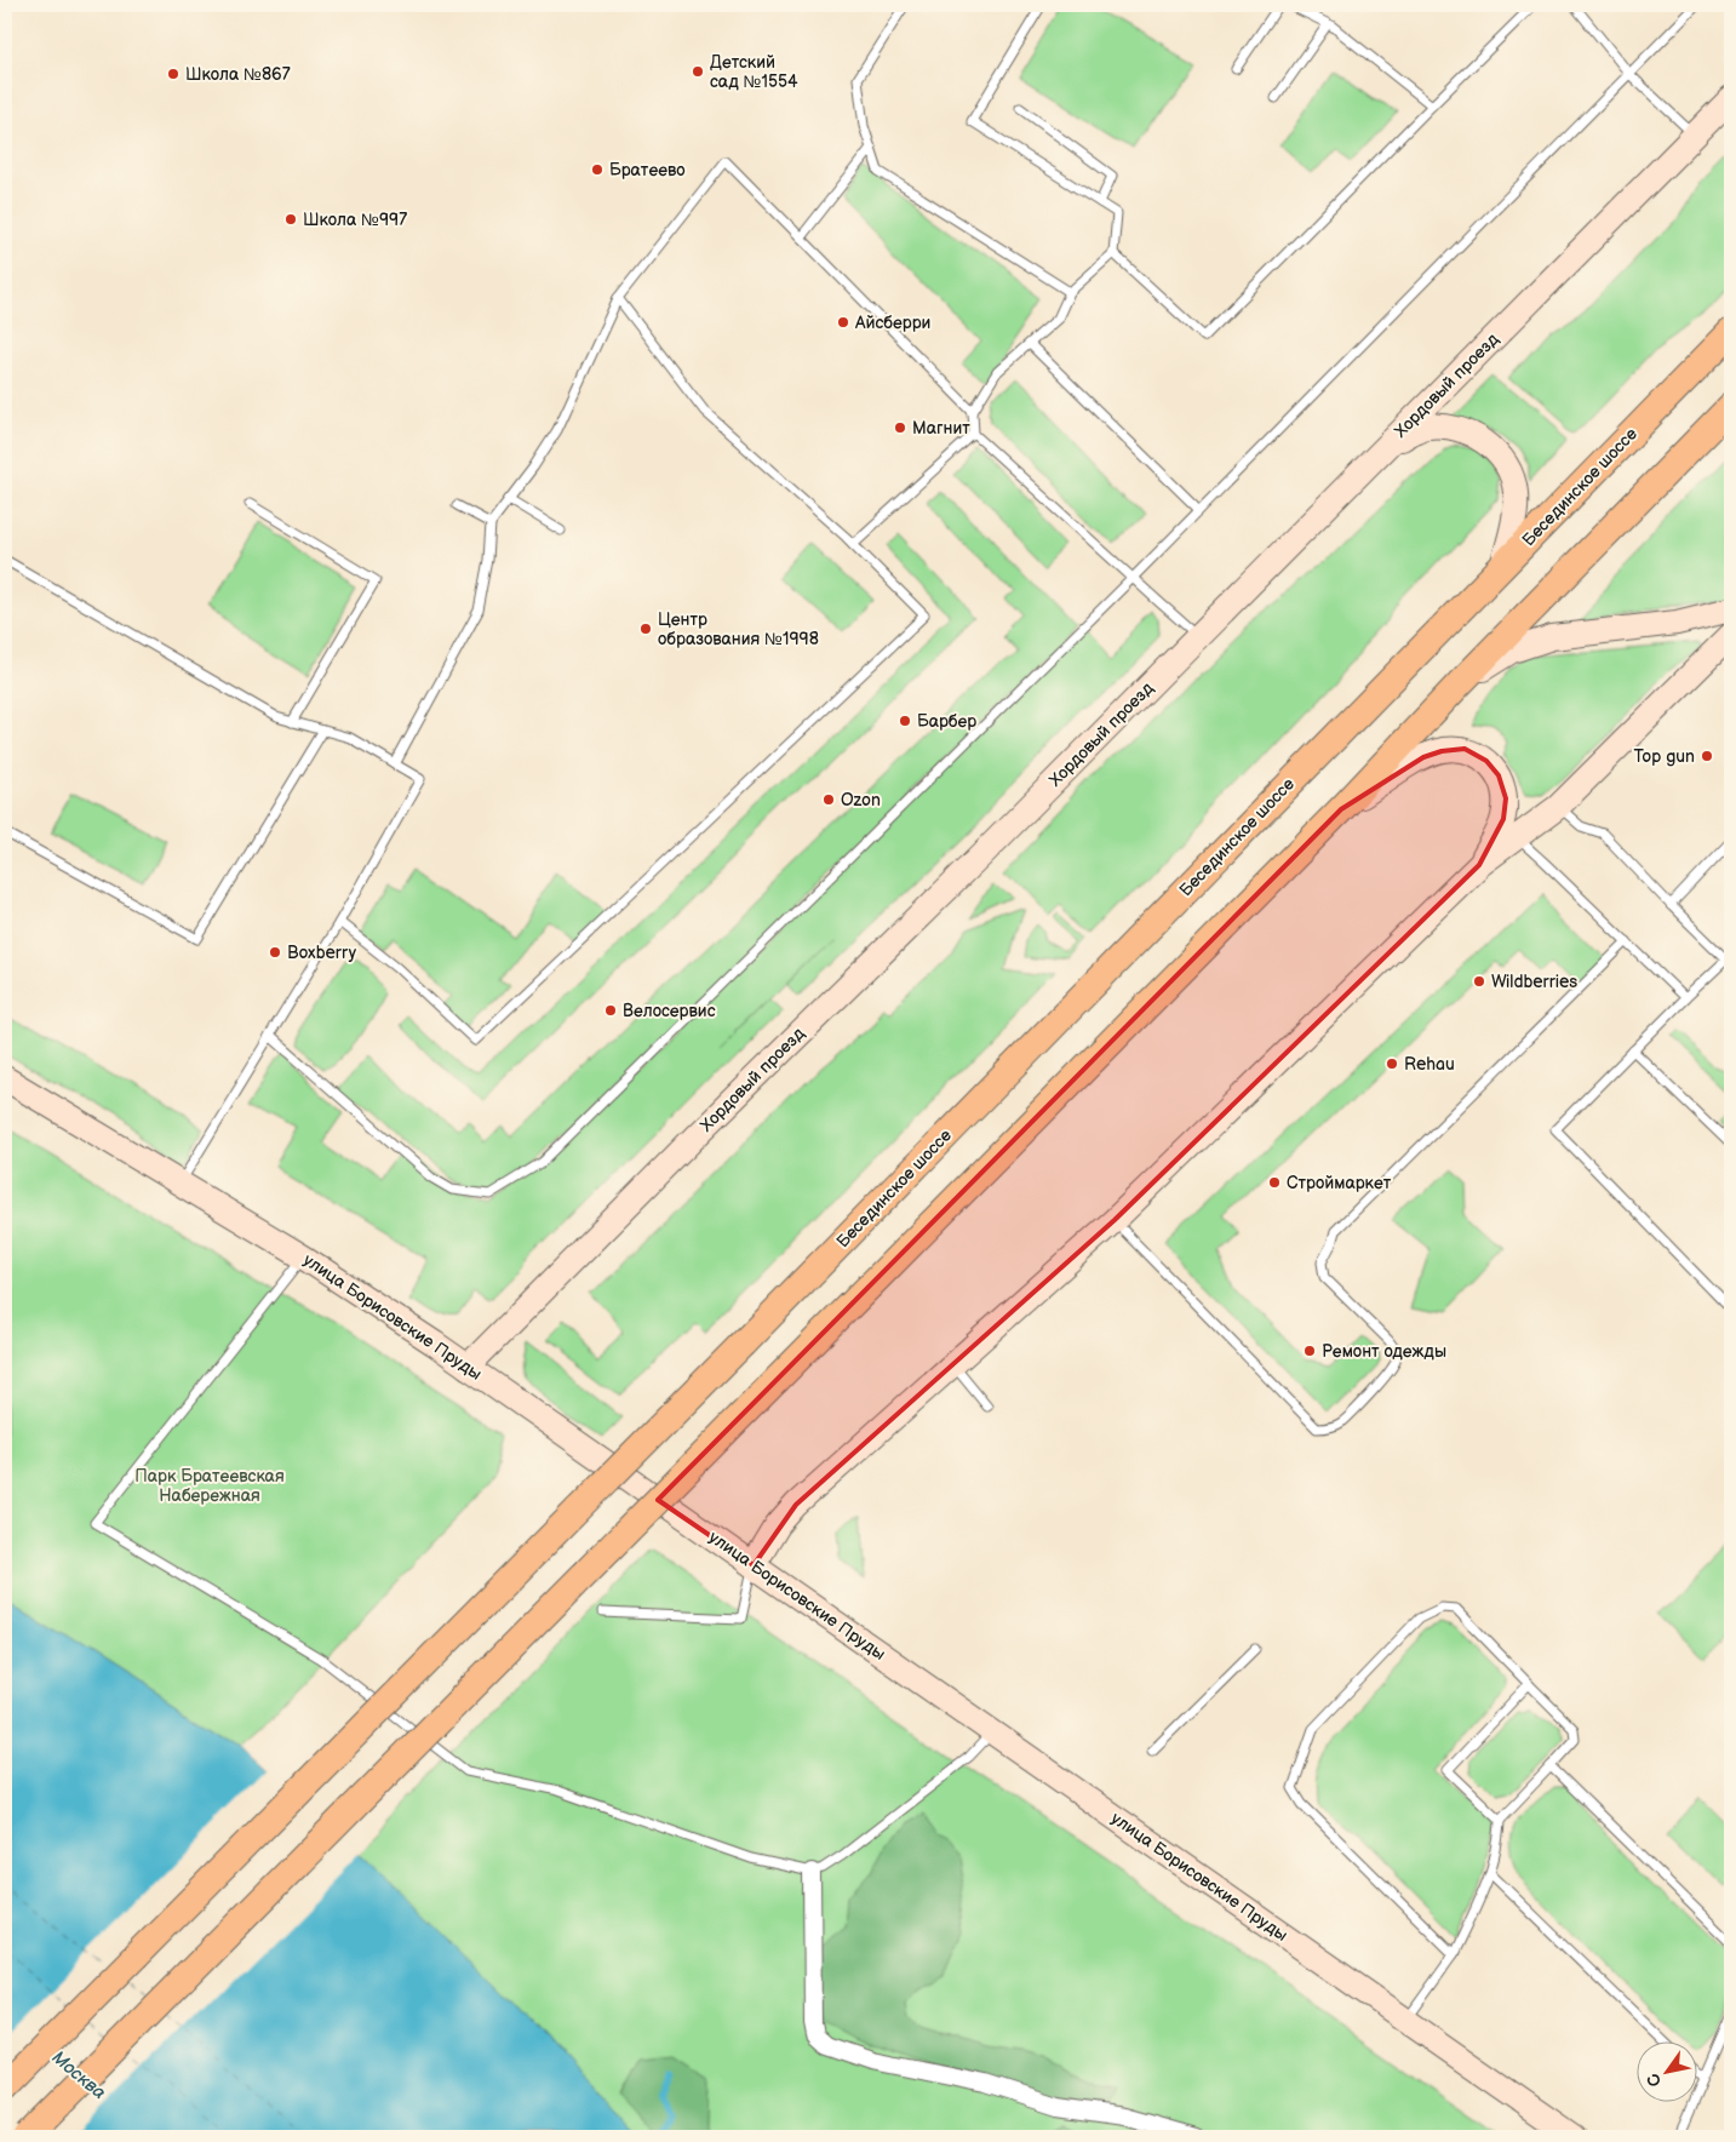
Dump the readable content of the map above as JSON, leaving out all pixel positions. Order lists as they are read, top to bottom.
{
  "streets": {
    "main road": ["Хордовый проезд", "Бесединское шоссе", "улица Борисовские Пруды"]
  },
  "crossings": [
    ["Хордовый проезд", "улица Борисовские Пруды"]
  ],
  "water": ["Москва"],
  "parks": ["Парк Братеевская Набережная"],
  "places": [
    "Детский сад №1554",
    "Школа №867",
    "Братеево",
    "Школа №997",
    "Айсберри",
    "Магнит",
    "Центр образования №1998",
    "Барбер",
    "Top gun",
    "Ozon",
    "Boxberry",
    "Wildberries",
    "Велосервис",
    "Rehau",
    "Строймаркет",
    "Ремонт одежды"
  ],
  "north": "bottom left"
}
